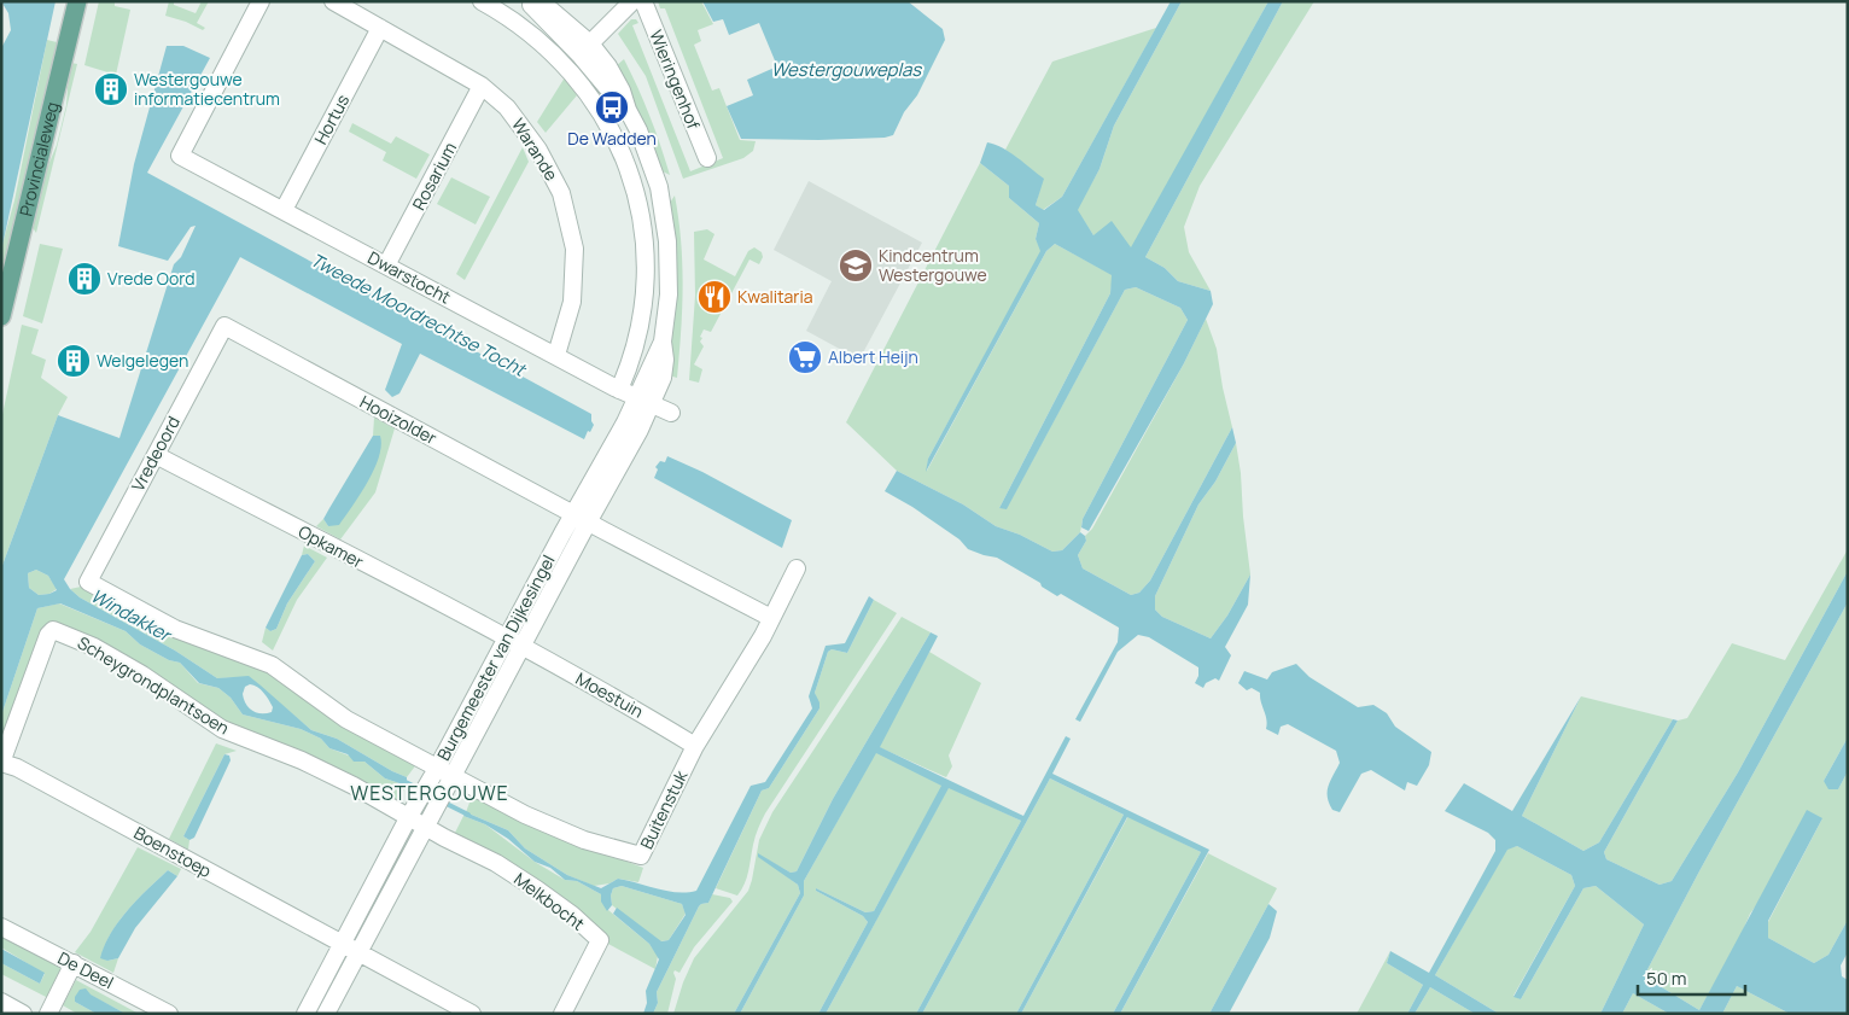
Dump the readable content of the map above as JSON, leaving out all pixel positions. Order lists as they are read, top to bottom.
{
  "streets": {
    "main road": ["Provincialeweg"],
    "street": [
      "Wieringenhof",
      "Hortus",
      "Warande",
      "Rosarium",
      "Dwarstocht",
      "Hooizolder",
      "Vredeoord",
      "Opkamer",
      "Burgemeester van Dijkesingel",
      "Scheygrondplantsoen",
      "Moestuin",
      "Buitenstuk",
      "Boenstoep",
      "Melkbocht",
      "De Deel"
    ]
  },
  "crossings": [
    ["Hortus", "Warande"],
    ["Hortus", "Dwarstocht"],
    ["Warande", "Rosarium"],
    ["Warande", "Dwarstocht"],
    ["Rosarium", "Dwarstocht"],
    ["Dwarstocht", "Burgemeester van Dijkesingel"],
    ["Hooizolder", "Vredeoord"],
    ["Hooizolder", "Burgemeester van Dijkesingel"],
    ["Vredeoord", "Opkamer"],
    ["Vredeoord", "Burgemeester van Dijkesingel"],
    ["Opkamer", "Burgemeester van Dijkesingel"],
    ["Opkamer", "Moestuin"],
    ["Burgemeester van Dijkesingel", "Scheygrondplantsoen"],
    ["Burgemeester van Dijkesingel", "Moestuin"],
    ["Burgemeester van Dijkesingel", "Buitenstuk"],
    ["Burgemeester van Dijkesingel", "Boenstoep"],
    ["Burgemeester van Dijkesingel", "Melkbocht"],
    ["Scheygrondplantsoen", "Boenstoep"],
    ["Scheygrondplantsoen", "Melkbocht"],
    ["Moestuin", "Buitenstuk"]
  ],
  "districts": ["WESTERGOUWE"],
  "water": ["Westergouweplas", "Tweede Moordrechtse Tocht", "Windakker"],
  "places": {
    "building": ["Westergouwe informatiecentrum", "Vrede Oord", "Welgelegen"],
    "bus stop": ["De Wadden"],
    "school or university": ["Kindcentrum Westergouwe"],
    "restaurant": ["Kwalitaria"],
    "supermarket": ["Albert Heijn"]
  },
  "scale_bar": "50 m"
}
